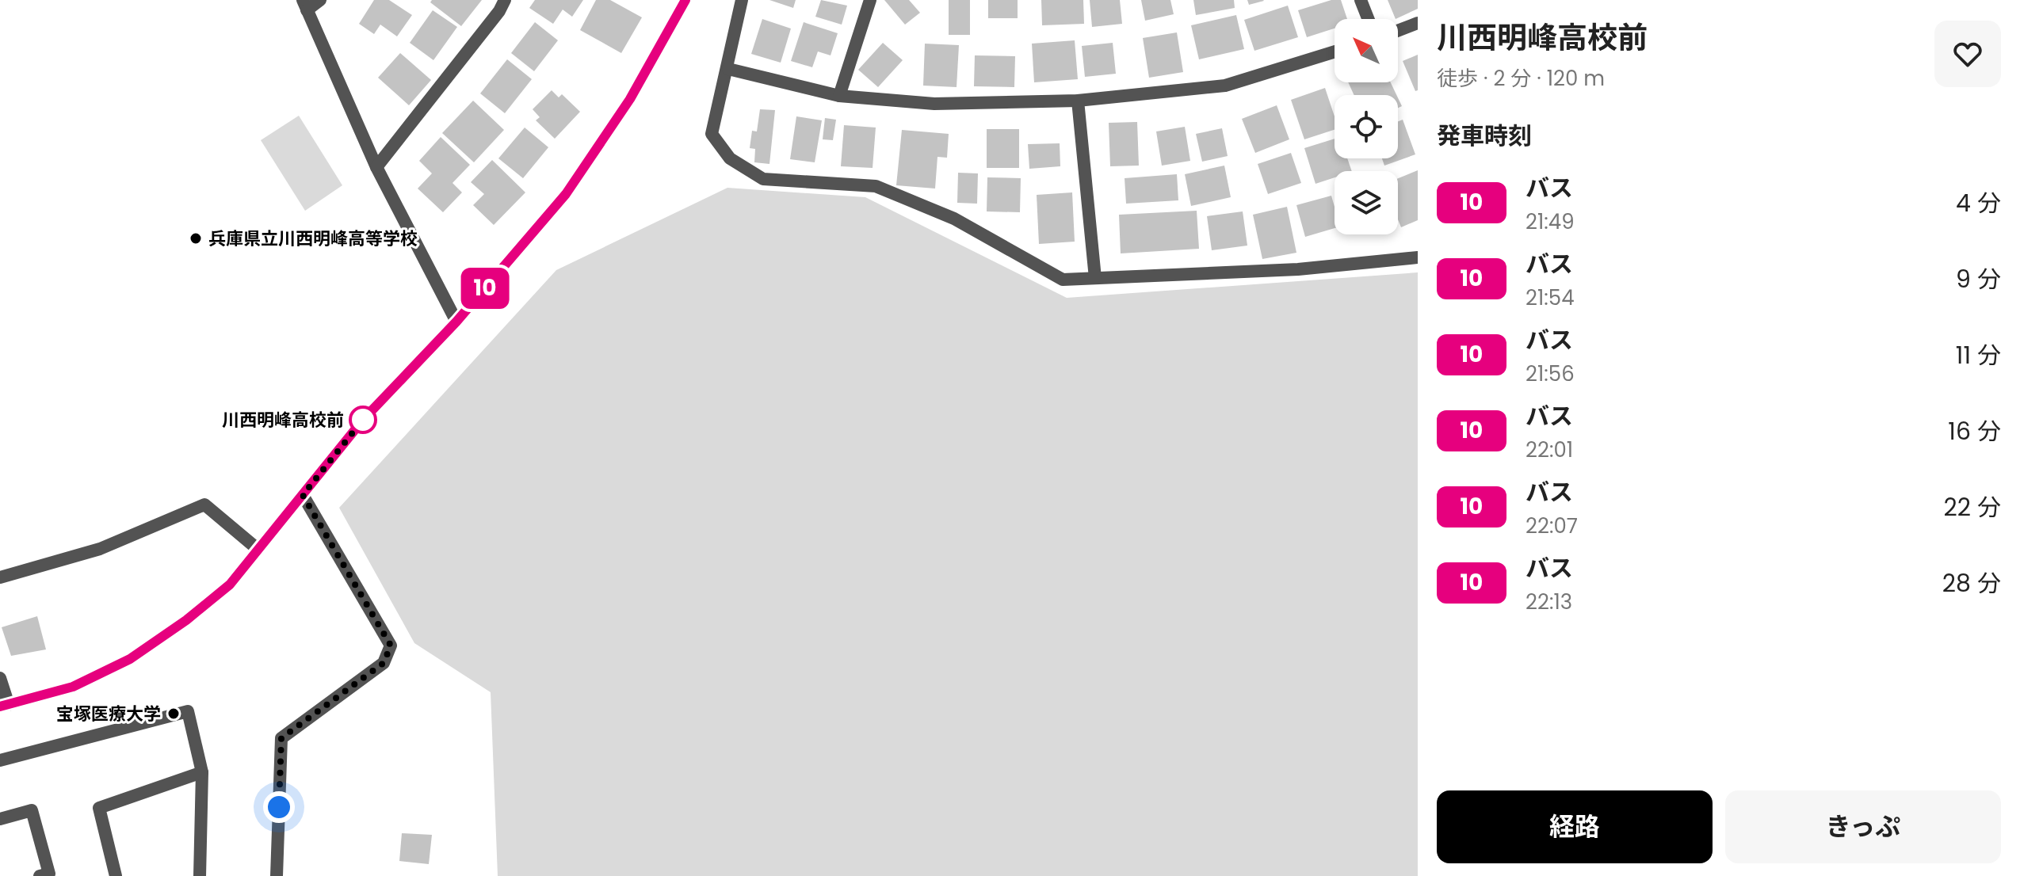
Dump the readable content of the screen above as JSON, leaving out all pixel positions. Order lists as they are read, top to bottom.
{
  "places": ["兵庫県立川西明峰高等学校", "川西明峰高校前", "宝塚医療大学"],
  "lines": ["bus line 10"],
  "north": "top left",
  "page": {
    "on_map": "10",
    "heading": [
      ["川西明峰高校前", "徒歩 · 2 分 · 120 m"],
      "発車時刻"
    ],
    "list": [
      {
        "mark": "10",
        "name": "バス",
        "note": "21:49",
        "value": "4 分"
      },
      {
        "mark": "10",
        "name": "バス",
        "note": "21:54",
        "value": "9 分"
      },
      {
        "mark": "10",
        "name": "バス",
        "note": "21:56",
        "value": "11 分"
      },
      {
        "mark": "10",
        "name": "バス",
        "note": "22:01",
        "value": "16 分"
      },
      {
        "mark": "10",
        "name": "バス",
        "note": "22:07",
        "value": "22 分"
      },
      {
        "mark": "10",
        "name": "バス",
        "note": "22:13",
        "value": "28 分"
      }
    ],
    "buttons": ["経路", "きっぷ"]
  }
}
